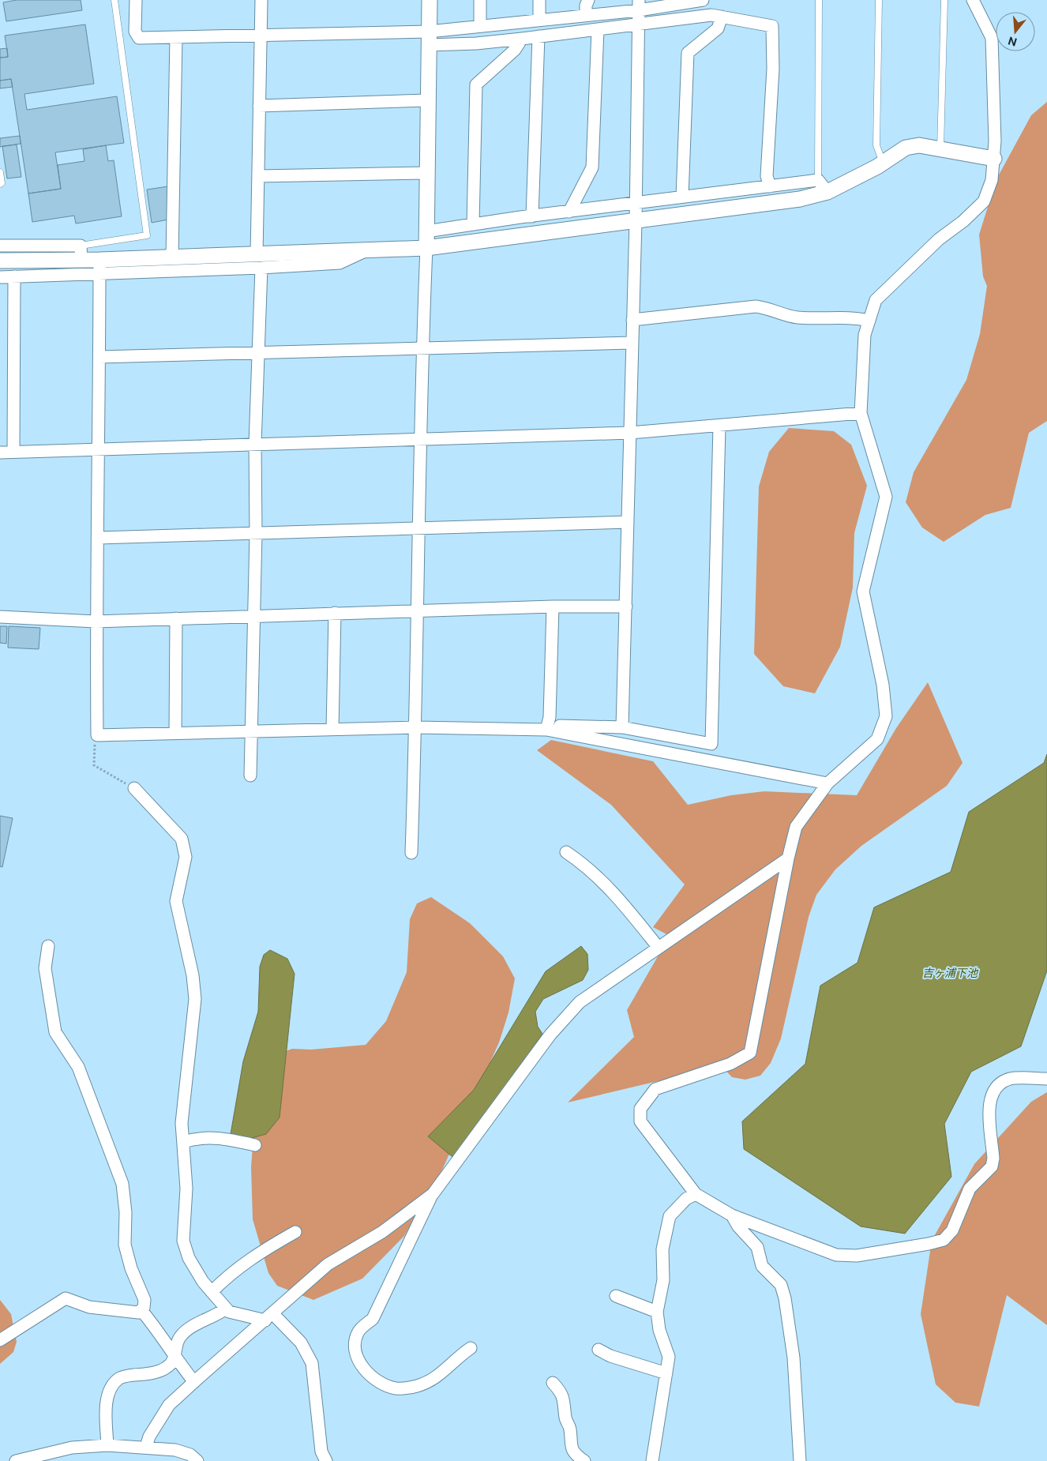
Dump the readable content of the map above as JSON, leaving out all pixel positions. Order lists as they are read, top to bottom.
{
  "water": ["吉ヶ浦下池"],
  "north": "bottom"
}
